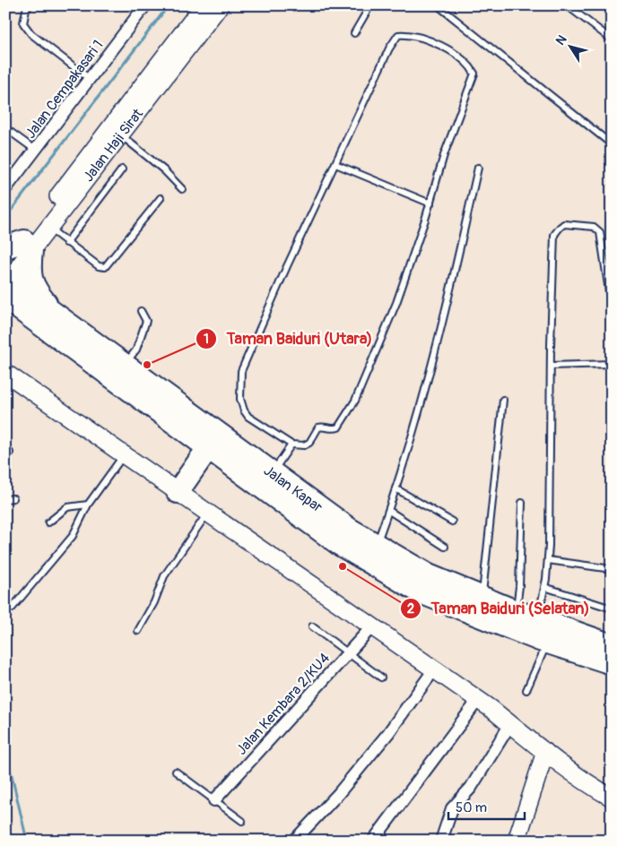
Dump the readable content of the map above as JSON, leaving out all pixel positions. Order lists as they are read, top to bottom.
{
  "streets": {
    "highway": ["Jalan Kapar"],
    "street": ["Jalan Cempakasari 1", "Jalan Haji Sirat", "Jalan Kembara 2/KU4"]
  },
  "crossings": [
    ["Jalan Haji Sirat", "Jalan Kapar"]
  ],
  "places": ["Taman Baiduri (Utara)", "Taman Baiduri (Selatan)"],
  "scale_bar": "50 m",
  "north": "top left"
}
